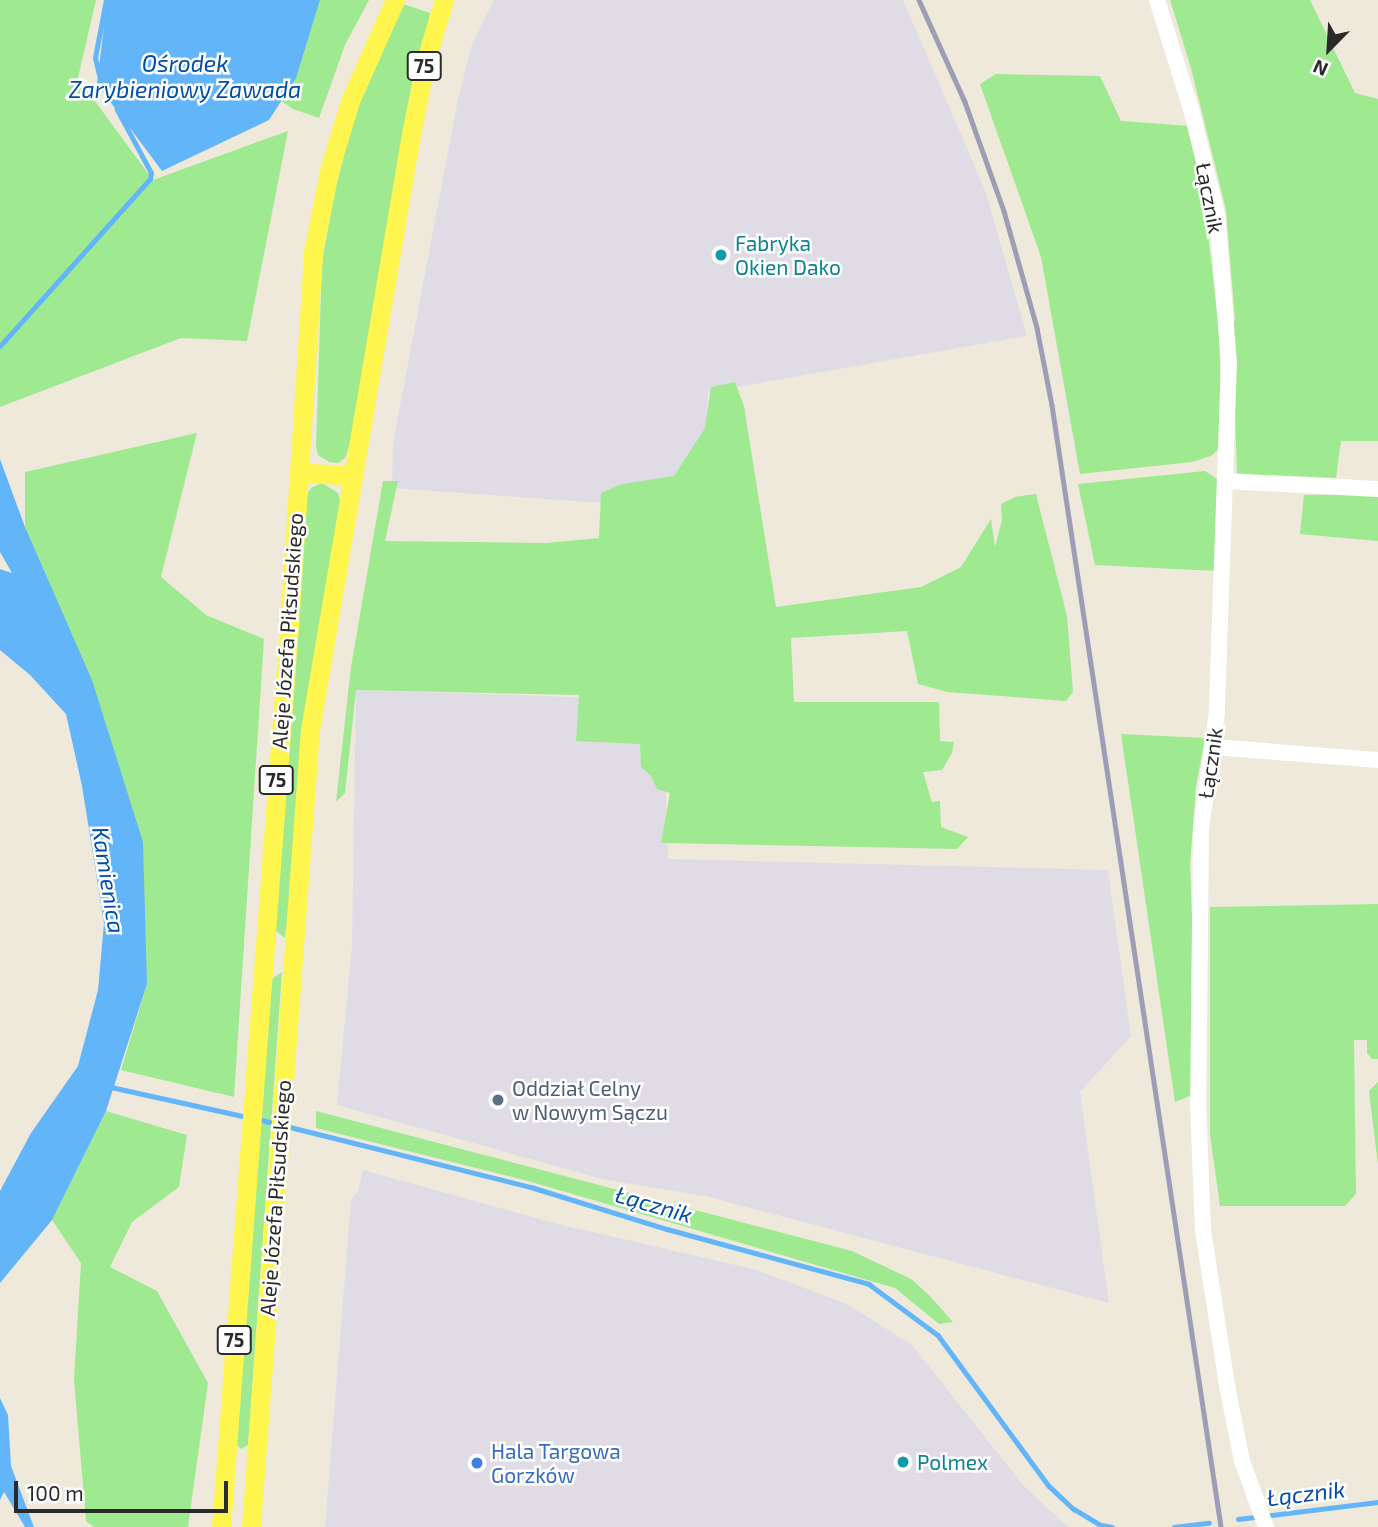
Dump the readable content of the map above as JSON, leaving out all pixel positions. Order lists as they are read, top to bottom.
{
  "streets": {
    "main road": ["75", "Aleje Józefa Piłsudskiego"],
    "street": ["Łącznik"]
  },
  "water": ["Ośrodek Zarybieniowy Zawada", "Kamienica", "Łącznik"],
  "places": [
    "Fabryka Okien Dako",
    "Oddział Celny w Nowym Sączu",
    "Polmex",
    "Hala Targowa Gorzków"
  ],
  "scale_bar": "100 m",
  "north": "bottom left"
}
